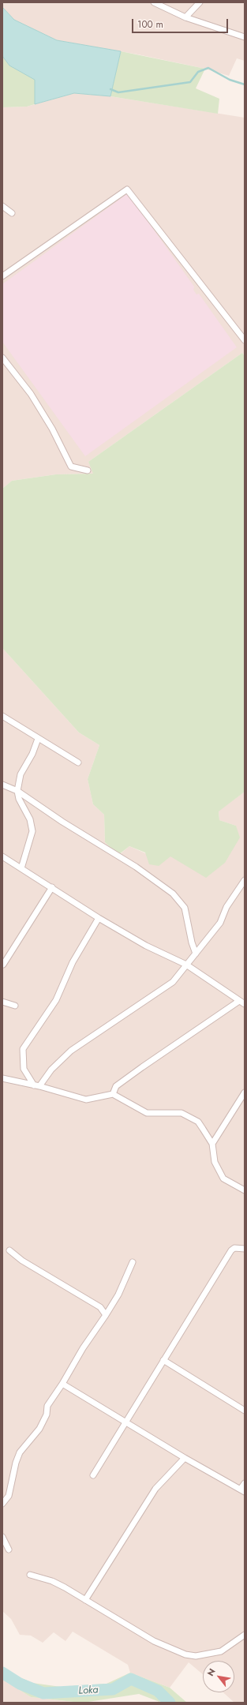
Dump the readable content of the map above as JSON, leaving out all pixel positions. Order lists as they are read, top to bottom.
{
  "water": ["Loka"],
  "scale_bar": "100 m",
  "north": "top left"
}
